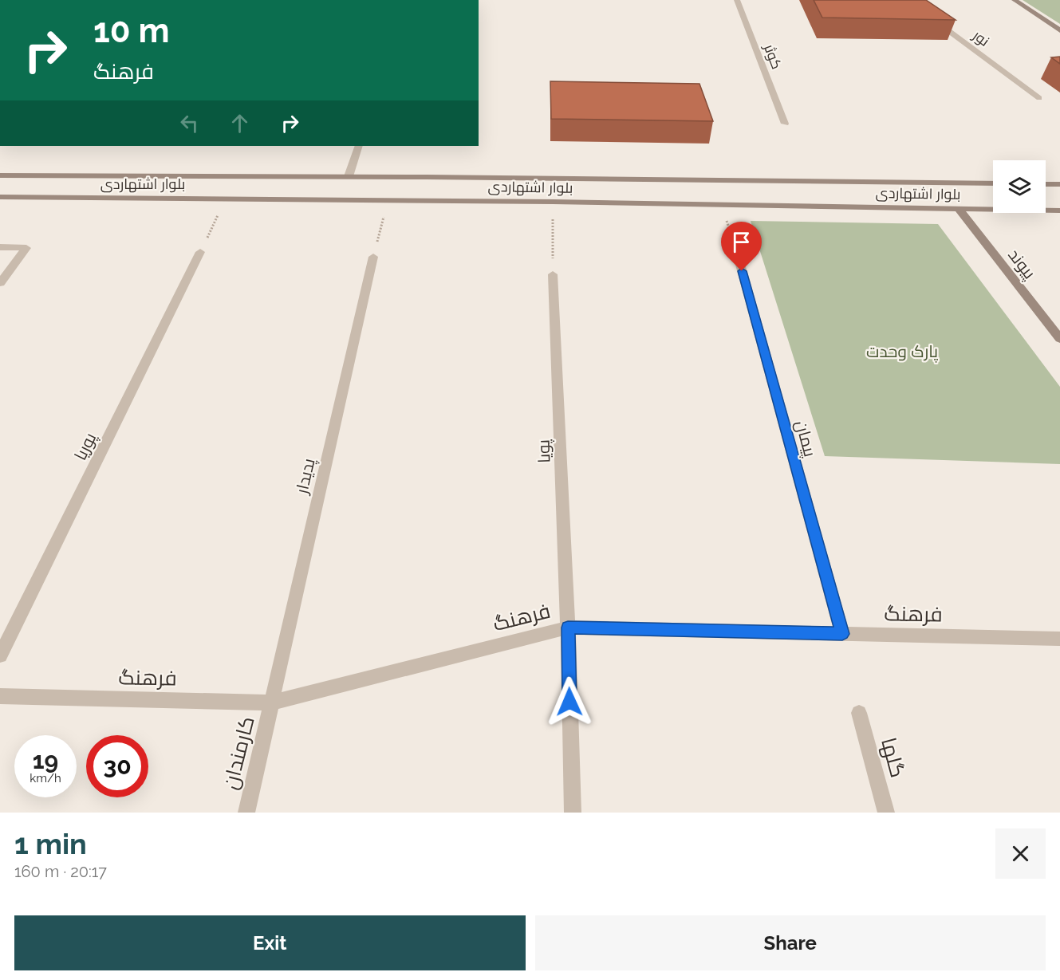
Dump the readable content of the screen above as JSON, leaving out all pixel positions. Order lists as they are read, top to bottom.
{
  "streets": {
    "main road": ["بلوار اشتهاردی", "پیوند"],
    "street": [
      "نور",
      "کوثر",
      "پیمان",
      "پوریا",
      "پویا",
      "پدیدار",
      "فرهنگ",
      "کارمندان",
      "گلها"
    ]
  },
  "crossings": [
    ["بلوار اشتهاردی", "پیوند"],
    ["پیمان", "فرهنگ"],
    ["پویا", "فرهنگ"],
    ["پدیدار", "فرهنگ"],
    ["پدیدار", "کارمندان"],
    ["فرهنگ", "کارمندان"]
  ],
  "parks": ["پارک وحدت"],
  "page": {
    "turn": ["10 m", "فرهنگ"],
    "speed": "19 km/h",
    "limit": "30",
    "heading": ["1 min", "160 m · 20:17"],
    "buttons": ["Exit", "Share"]
  }
}
